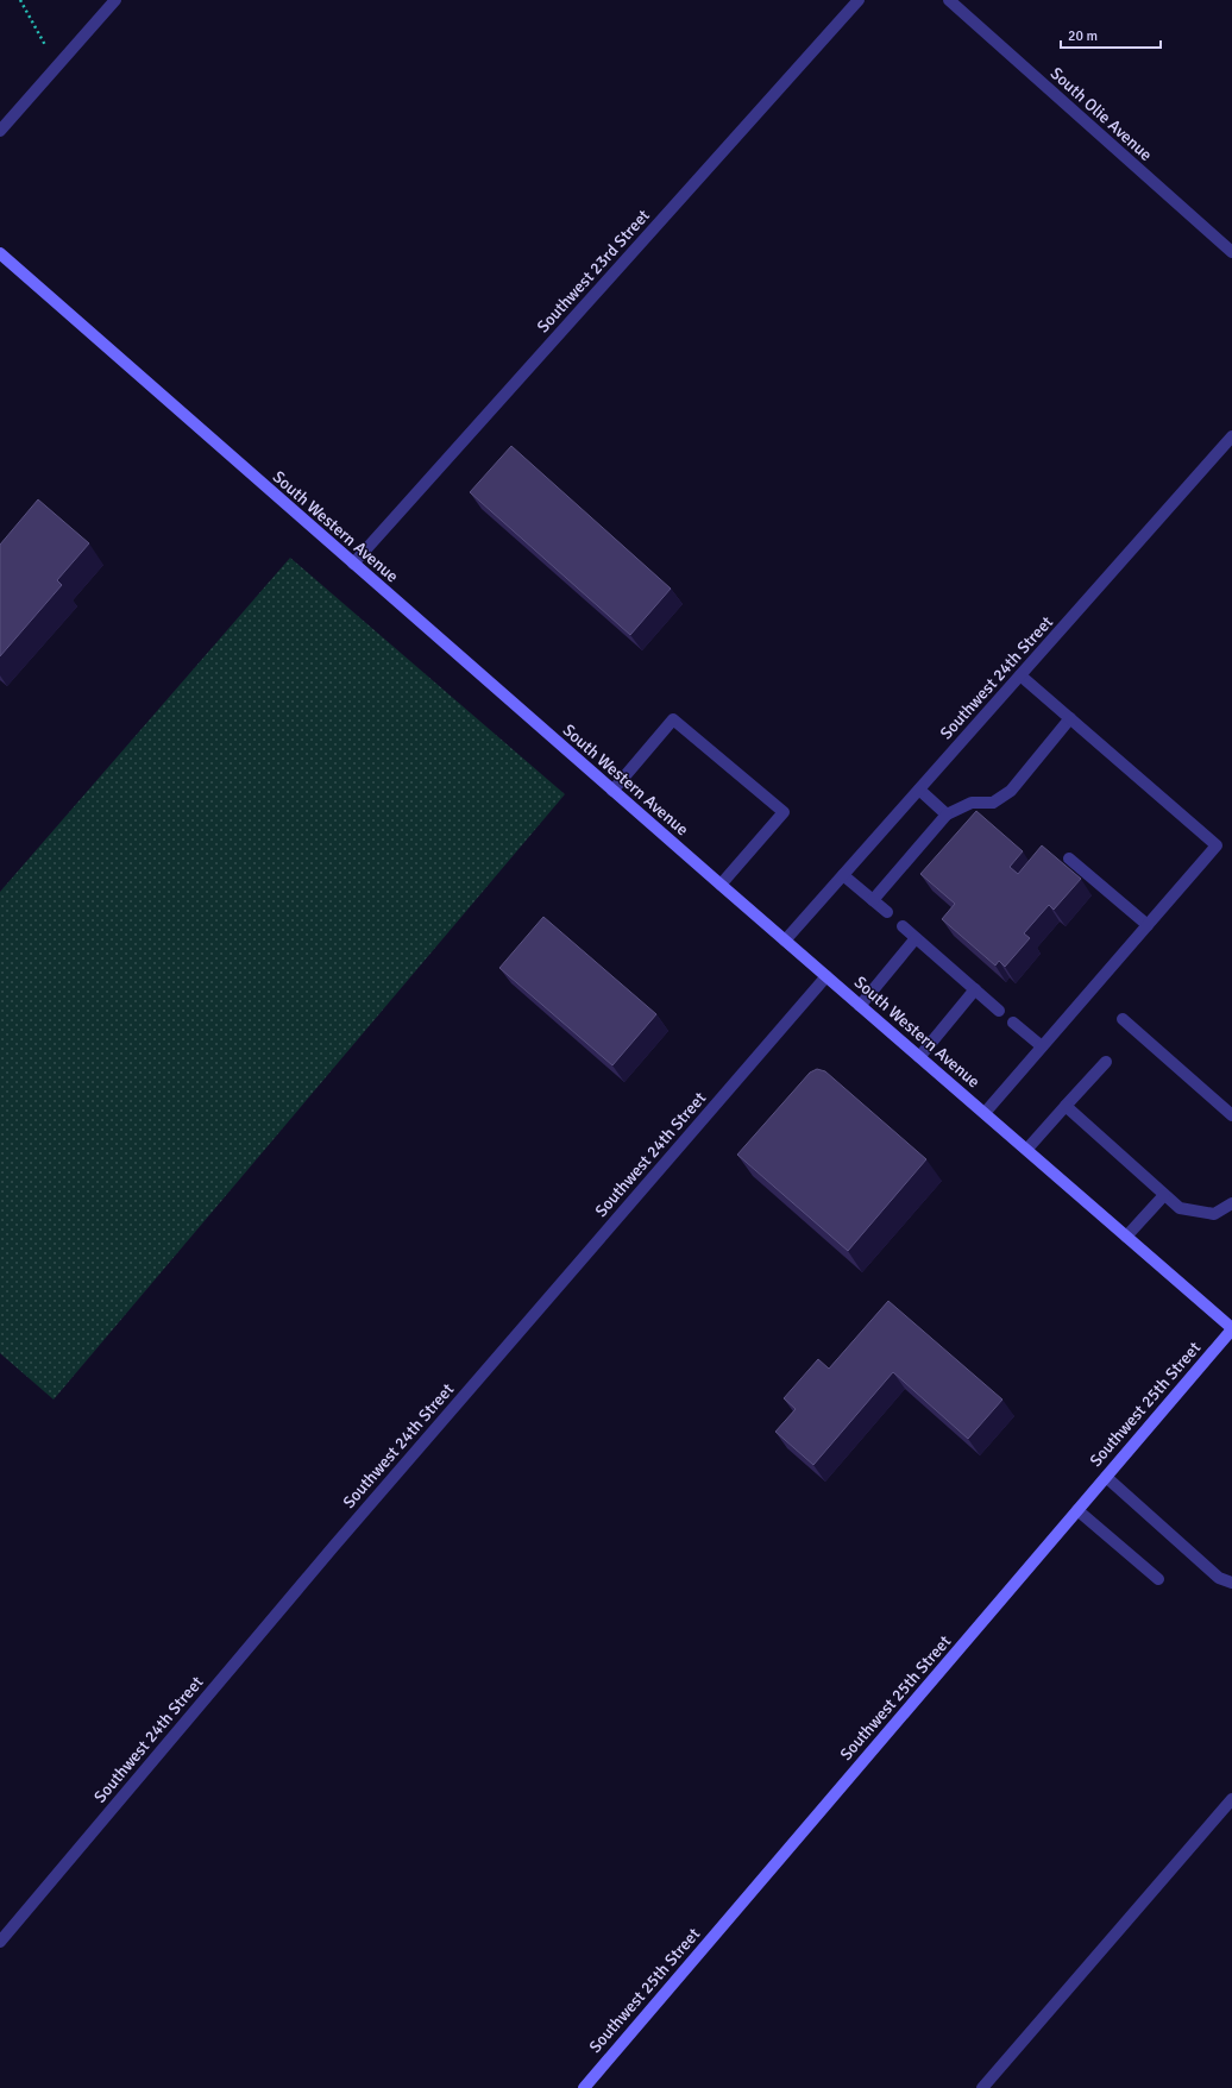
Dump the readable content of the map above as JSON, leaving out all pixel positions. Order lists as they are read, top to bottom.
{
  "streets": {
    "main road": ["South Western Avenue", "Southwest 25th Street"],
    "street": ["South Olie Avenue", "Southwest 23rd Street", "Southwest 24th Street"]
  },
  "crossings": [
    ["Southwest 23rd Street", "South Western Avenue"],
    ["South Western Avenue", "Southwest 24th Street"],
    ["South Western Avenue", "Southwest 25th Street"]
  ],
  "scale_bar": "20 m"
}
